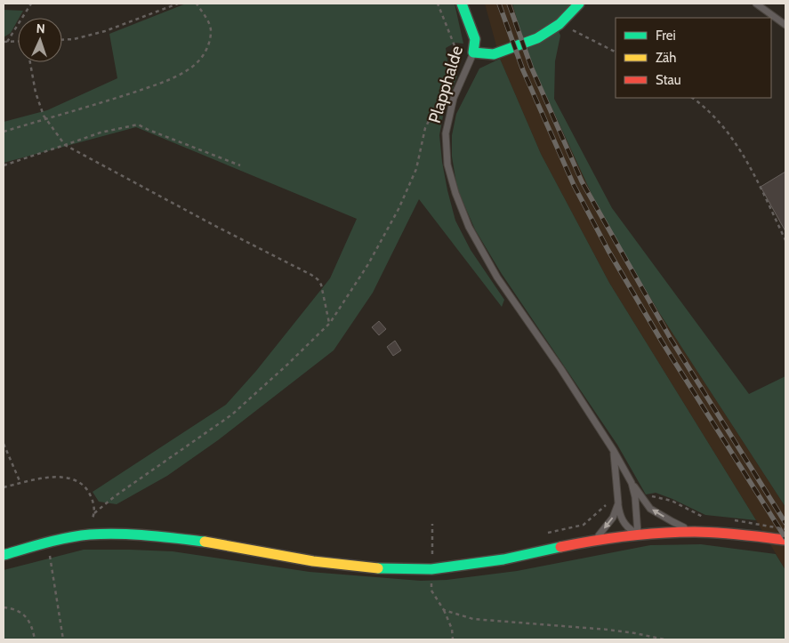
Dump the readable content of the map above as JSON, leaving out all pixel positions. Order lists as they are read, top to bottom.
{
  "streets": {
    "street": ["Plapphalde"]
  },
  "legend": ["Frei", "Zäh", "Stau"],
  "north": "top"
}
